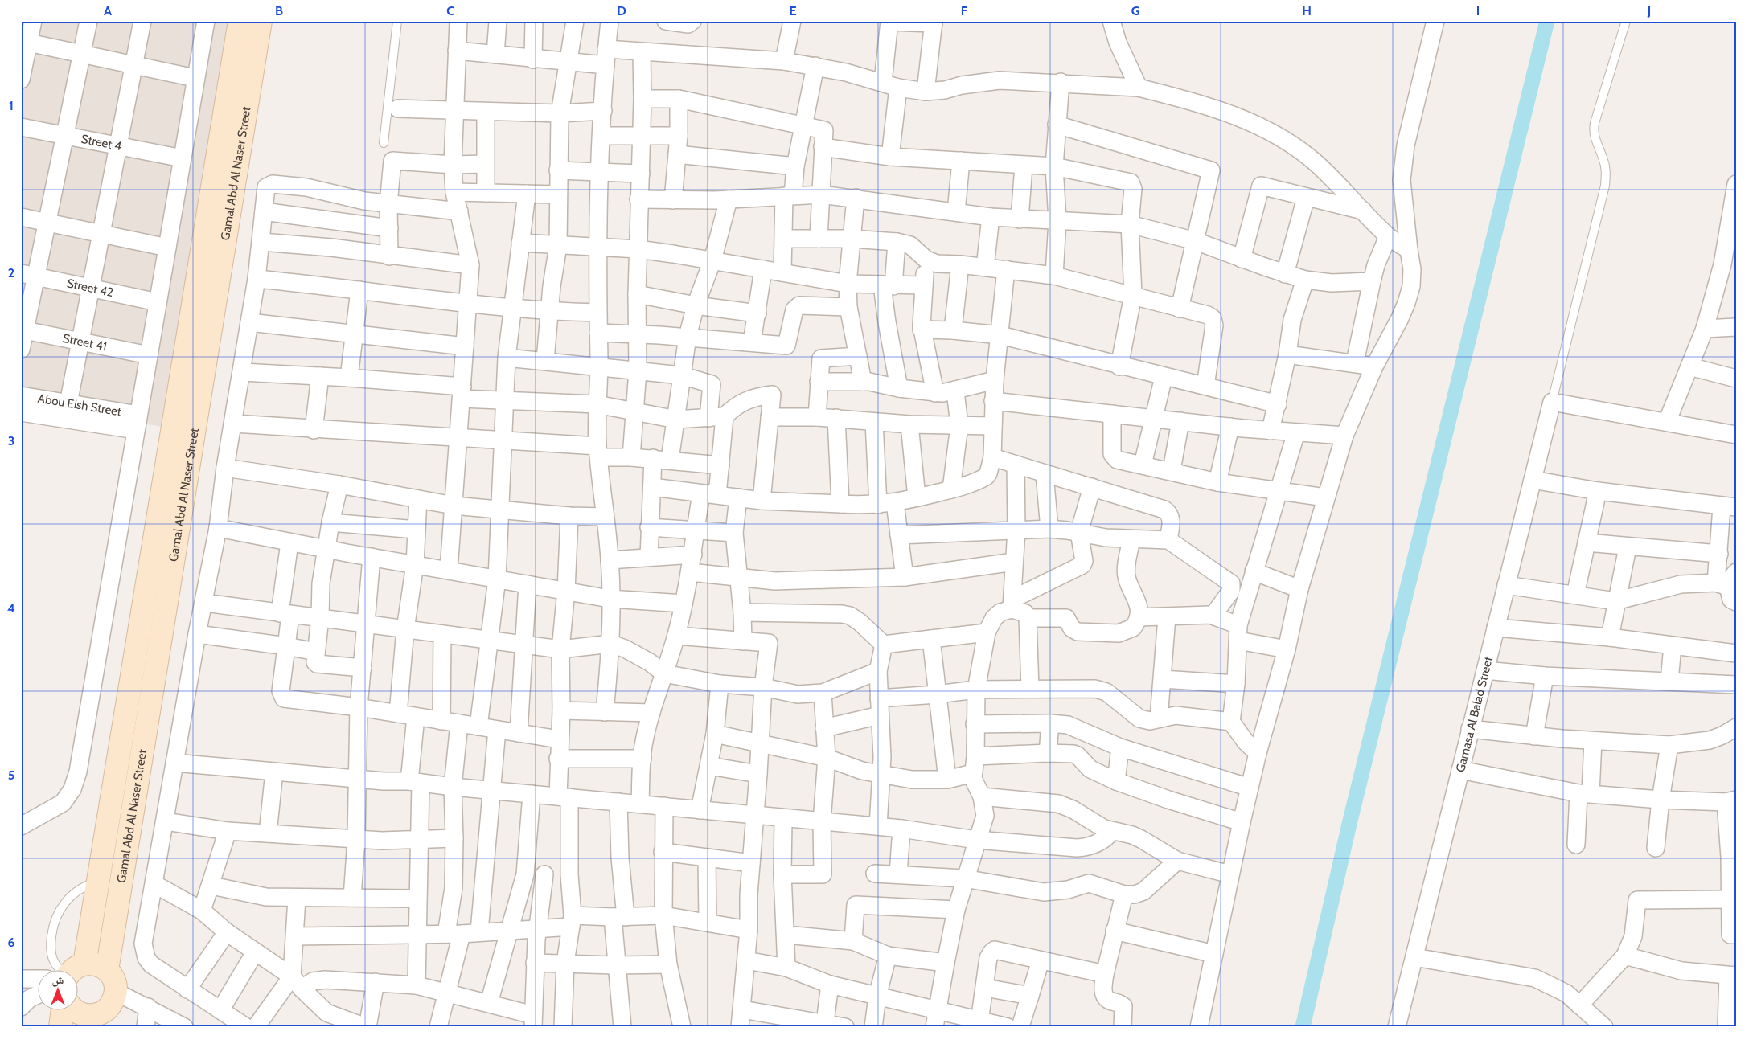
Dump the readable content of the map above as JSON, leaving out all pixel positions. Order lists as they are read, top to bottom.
{
  "streets": {
    "main road": ["Gamal Abd Al Naser Street"],
    "street": [
      "Street 4",
      "Street 42",
      "Street 41",
      "Abou Eish Street",
      "Gamasa Al Balad Street"
    ]
  },
  "north": "top",
  "grid": {
    "columns": [
      "A",
      "B",
      "C",
      "D",
      "E",
      "F",
      "G",
      "H",
      "I",
      "J"
    ],
    "rows": [
      "1",
      "2",
      "3",
      "4",
      "5",
      "6"
    ]
  }
}
